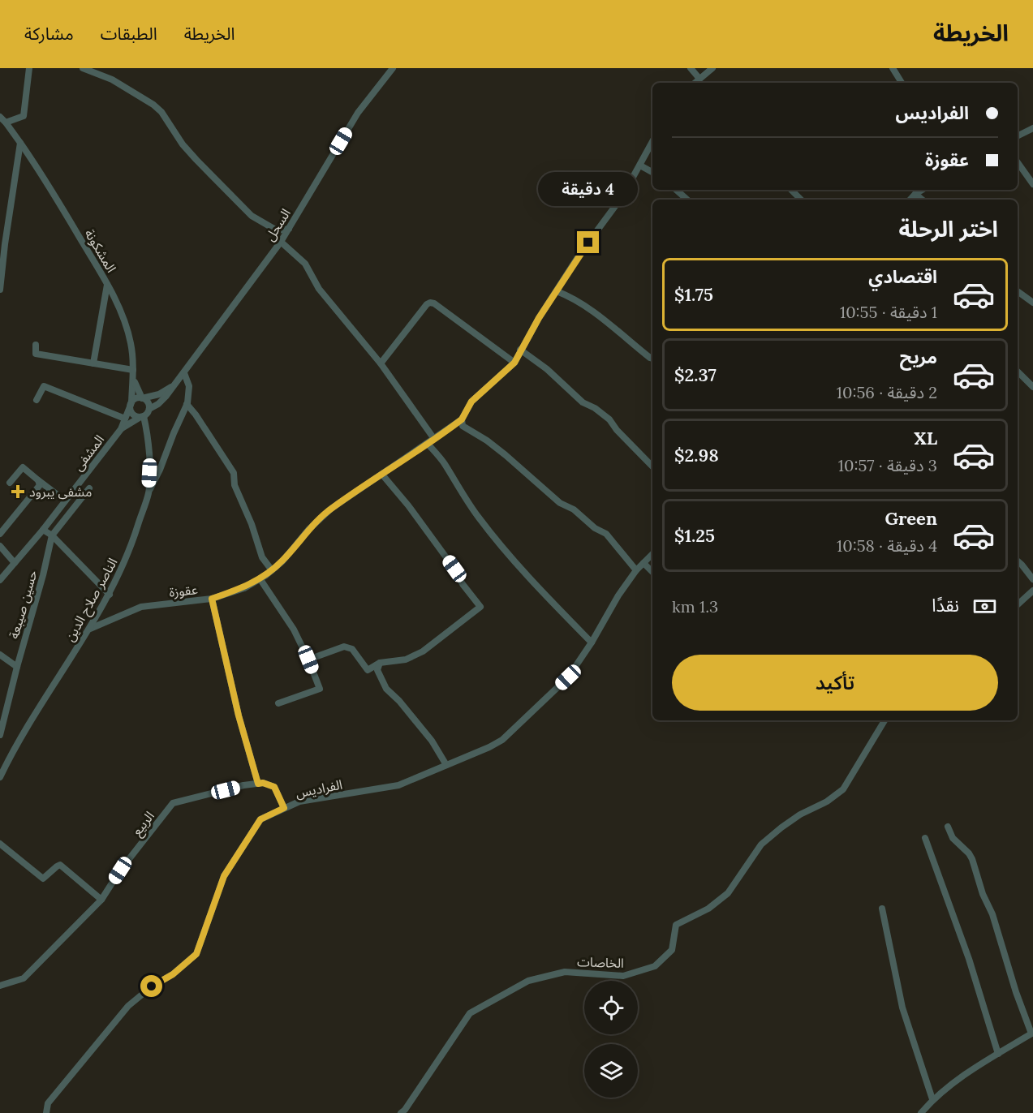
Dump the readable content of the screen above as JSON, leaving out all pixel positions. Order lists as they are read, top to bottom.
{
  "streets": {
    "street": [
      "السحل",
      "المشكونة",
      "المشفى",
      "عقوزة",
      "الناصر صلاح الدين",
      "حسين صيبعة",
      "الفراديس",
      "الربيع",
      "الخاصات"
    ]
  },
  "crossings": [
    ["السحل", "الناصر صلاح الدين"],
    ["عقوزة", "الناصر صلاح الدين"]
  ],
  "places": {
    "health": ["مشفى يبرود"]
  },
  "page": {
    "header": "الخريطة",
    "nav": ["الخريطة", "الطبقات", "مشاركة"],
    "banner": ["الفراديس", "عقوزة"],
    "bubble": "4 دقيقة",
    "heading": "اختر الرحلة",
    "list": [
      {
        "name": "اقتصادي",
        "note": "1 دقيقة · 10:55",
        "value": "$1.75"
      },
      {
        "name": "مريح",
        "note": "2 دقيقة · 10:56",
        "value": "$2.37"
      },
      {
        "name": "XL",
        "note": "3 دقيقة · 10:57",
        "value": "$2.98"
      },
      {
        "name": "Green",
        "note": "4 دقيقة · 10:58",
        "value": "$1.25"
      }
    ],
    "pay": ["نقدًا", "1.3 km"],
    "buttons": "تأكيد"
  }
}
